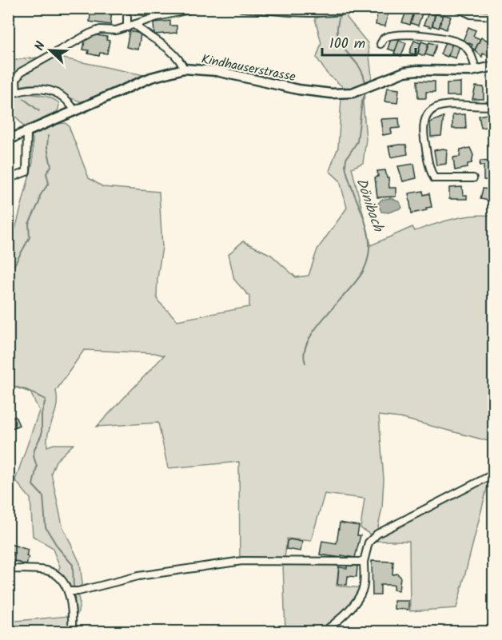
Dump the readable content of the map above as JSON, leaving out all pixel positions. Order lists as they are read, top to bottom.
{
  "streets": {
    "street": ["Kindhauserstrasse"]
  },
  "water": ["Dönibach"],
  "scale_bar": "100 m",
  "north": "top left"
}
